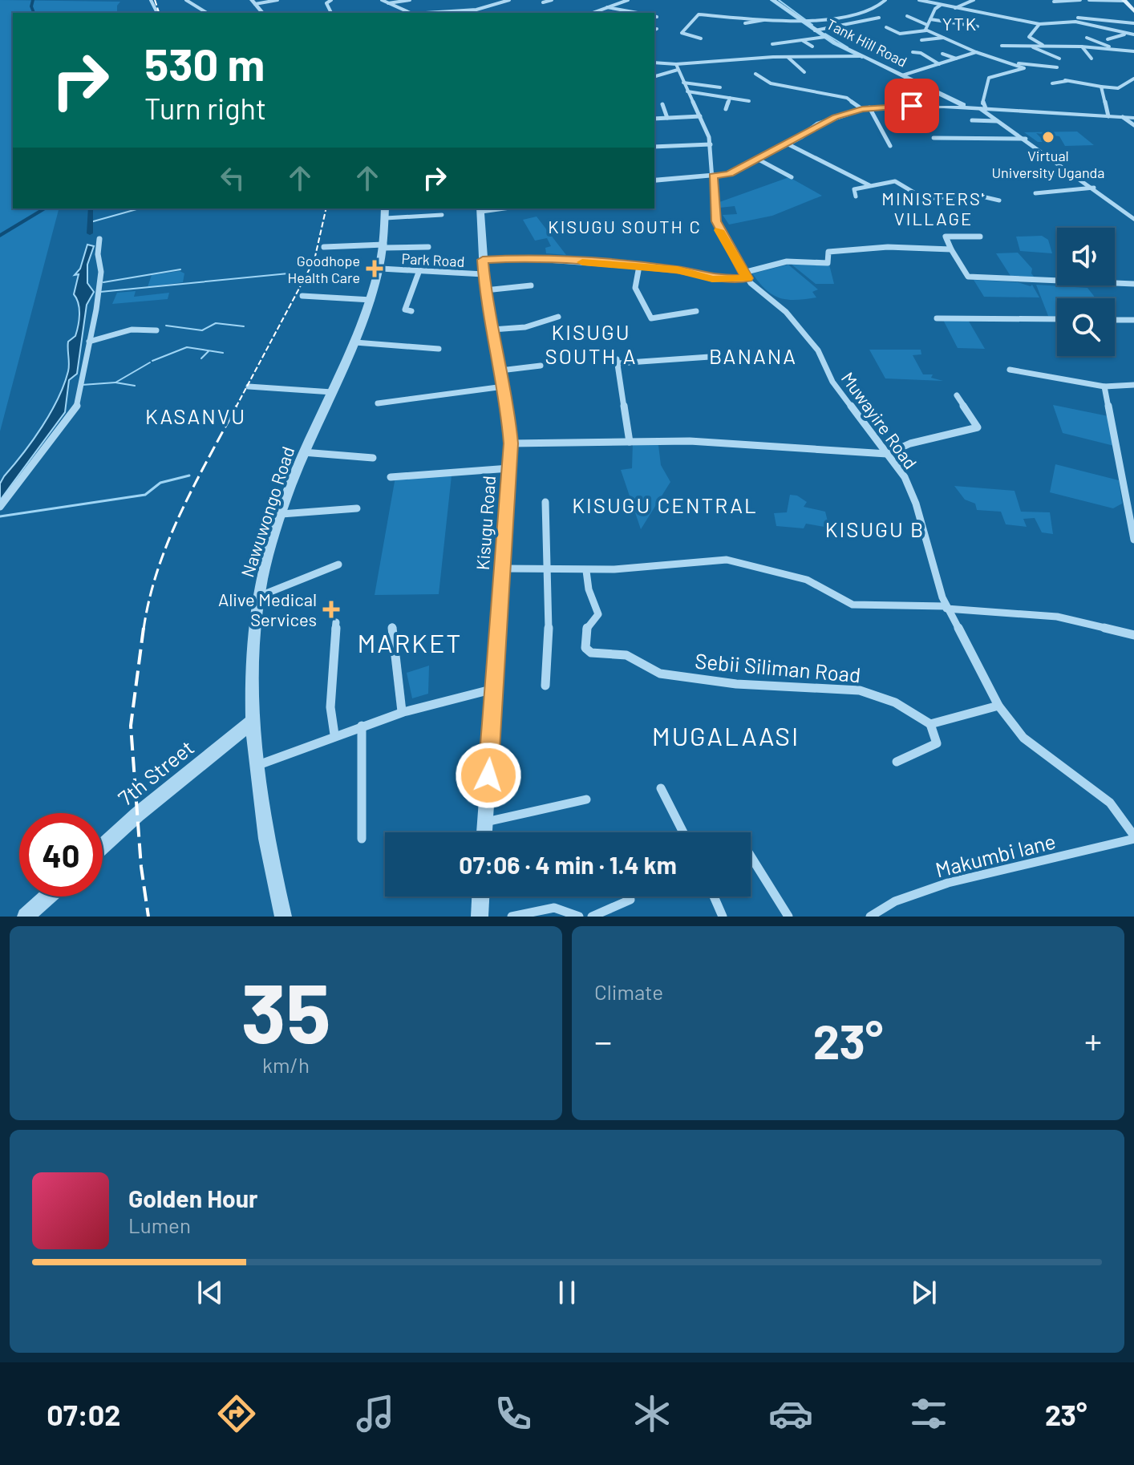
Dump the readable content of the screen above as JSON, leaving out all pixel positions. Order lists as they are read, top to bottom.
{
  "streets": {
    "street": [
      "Tank Hill Road",
      "Park Road",
      "Muwayire Road",
      "Nawuwongo Road",
      "Kisugu Road",
      "Sebii Siliman Road",
      "7th Street",
      "Makumbi lane"
    ]
  },
  "crossings": [
    ["Park Road", "Nawuwongo Road"],
    ["Park Road", "Kisugu Road"],
    ["Muwayire Road", "Makumbi lane"],
    ["Nawuwongo Road", "7th Street"]
  ],
  "districts": [
    "YTK",
    "MINISTERS' VILLAGE",
    "KISUGU SOUTH C",
    "KISUGU SOUTH A",
    "BANANA",
    "KASANVU",
    "KISUGU CENTRAL",
    "KISUGU B",
    "MARKET",
    "MUGALAASI"
  ],
  "places": {
    "other": ["Virtual University Uganda"],
    "health": ["Goodhope Health Care", "Alive Medical Services"]
  },
  "page": {
    "turn": ["530 m", "Turn right"],
    "limit": "40",
    "trip": "07:06 · 4 min · 1.4 km",
    "tile": [
      ["35", "km/h"],
      "Climate"
    ],
    "heat": ["−", "23°", "+"],
    "song": ["Golden Hour", "Lumen"],
    "tabs": ["07:02", "23°"]
  }
}
